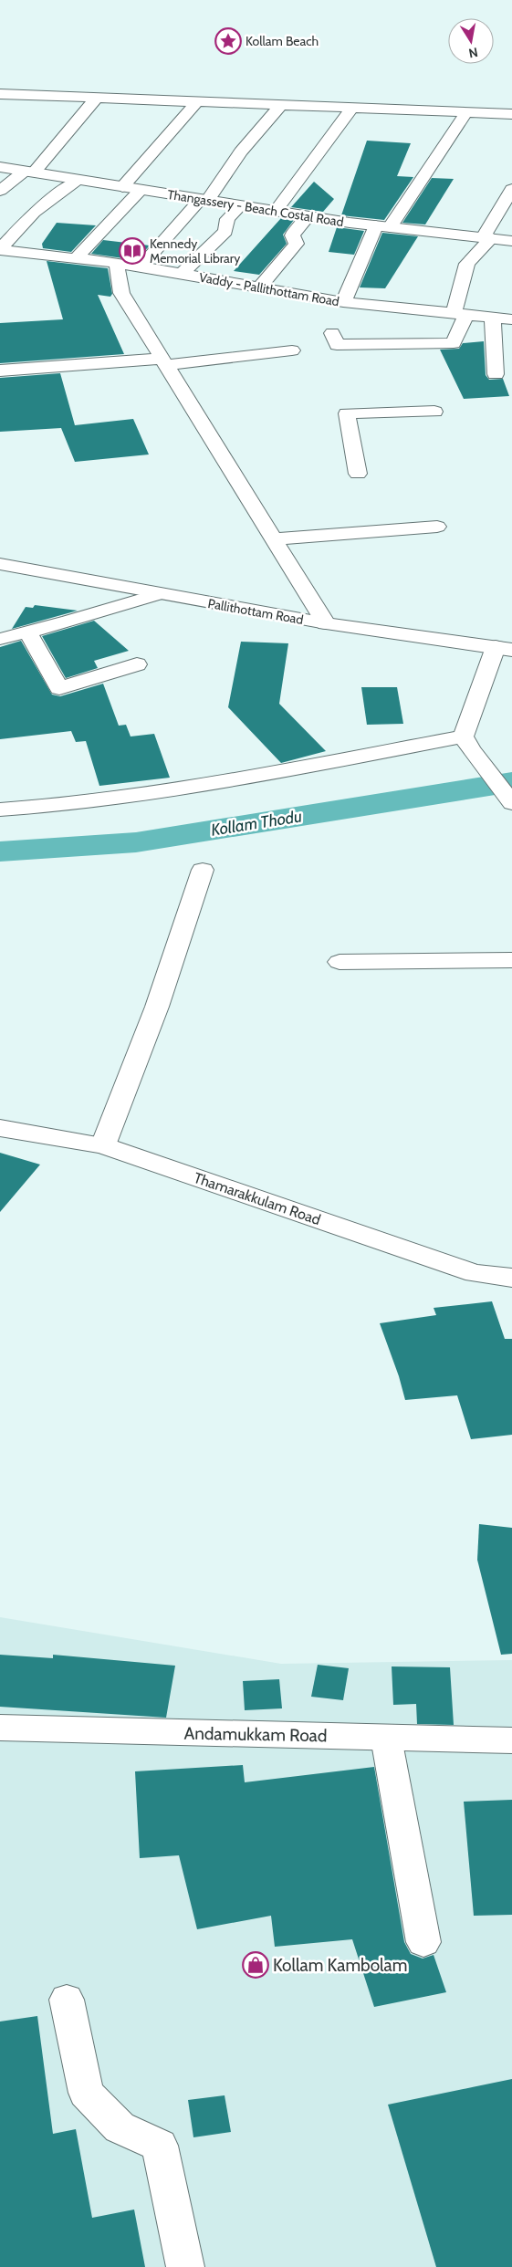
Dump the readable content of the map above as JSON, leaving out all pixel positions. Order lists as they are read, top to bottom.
{
  "streets": {
    "street": [
      "Thangassery - Beach Costal Road",
      "Vaddy - Pallithottam Road",
      "Pallithottam Road",
      "Thamarakkulam Road",
      "Andamukkam Road"
    ]
  },
  "water": ["Kollam Thodu"],
  "places": {
    "place": ["Kollam Beach"],
    "library": ["Kennedy Memorial Library"],
    "shop": ["Kollam Kambolam"]
  },
  "north": "bottom"
}
